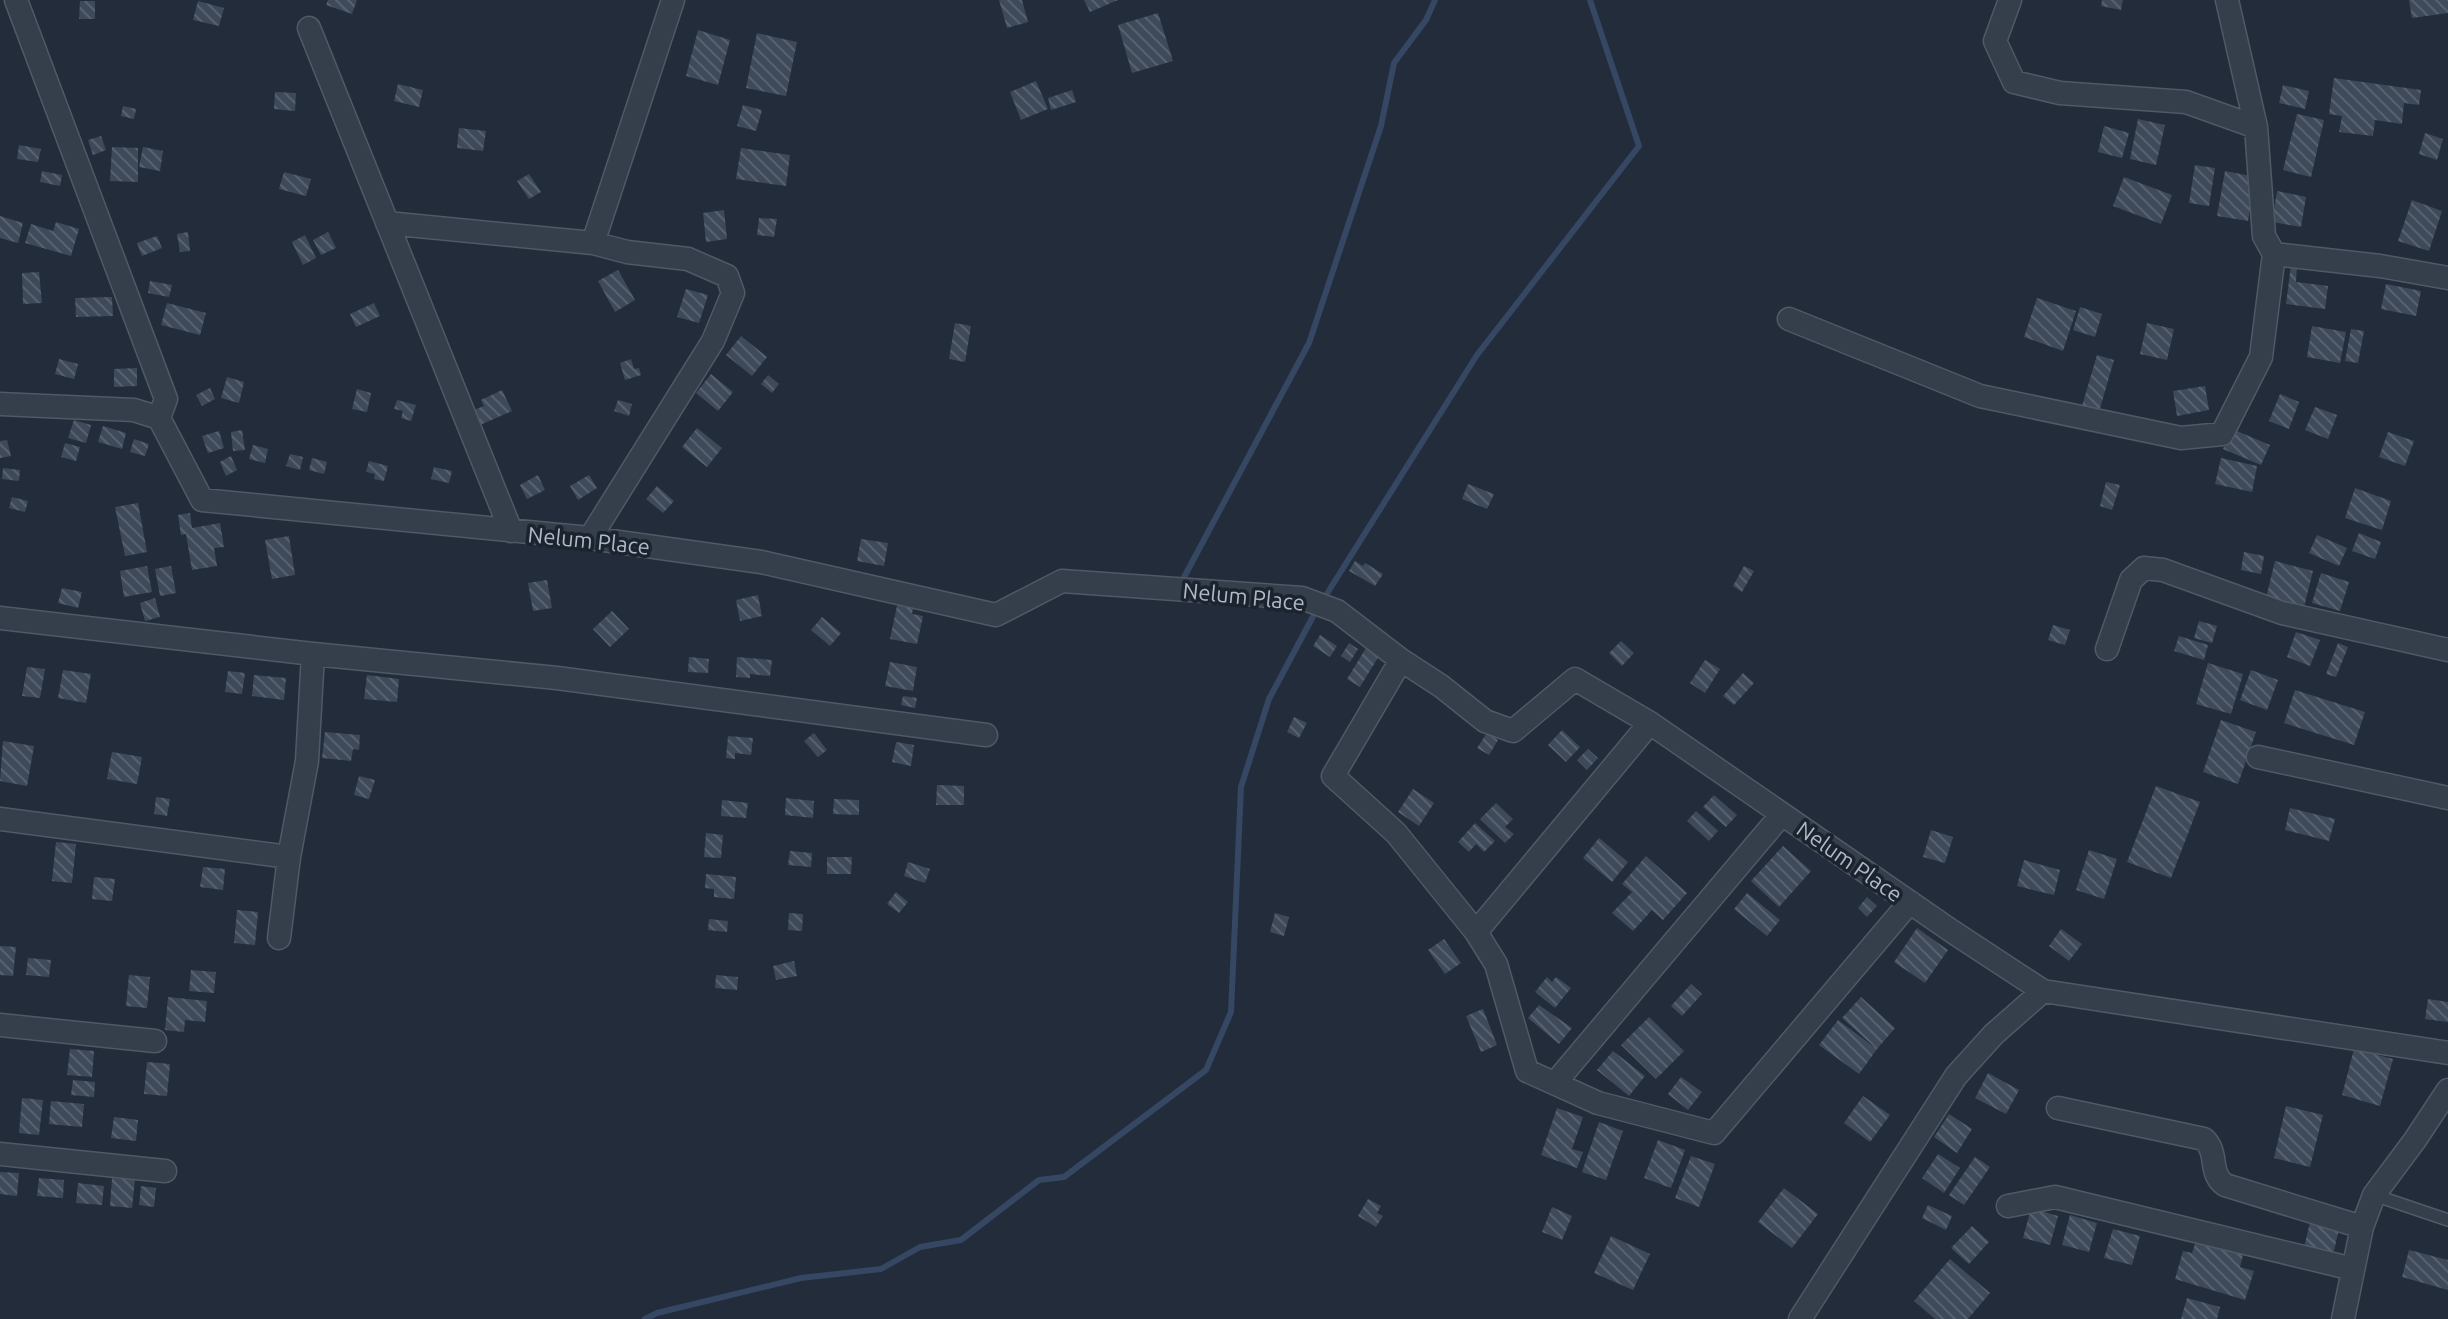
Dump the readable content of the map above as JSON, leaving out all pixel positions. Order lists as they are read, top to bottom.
{
  "streets": {
    "street": ["Nelum Place"]
  }
}
